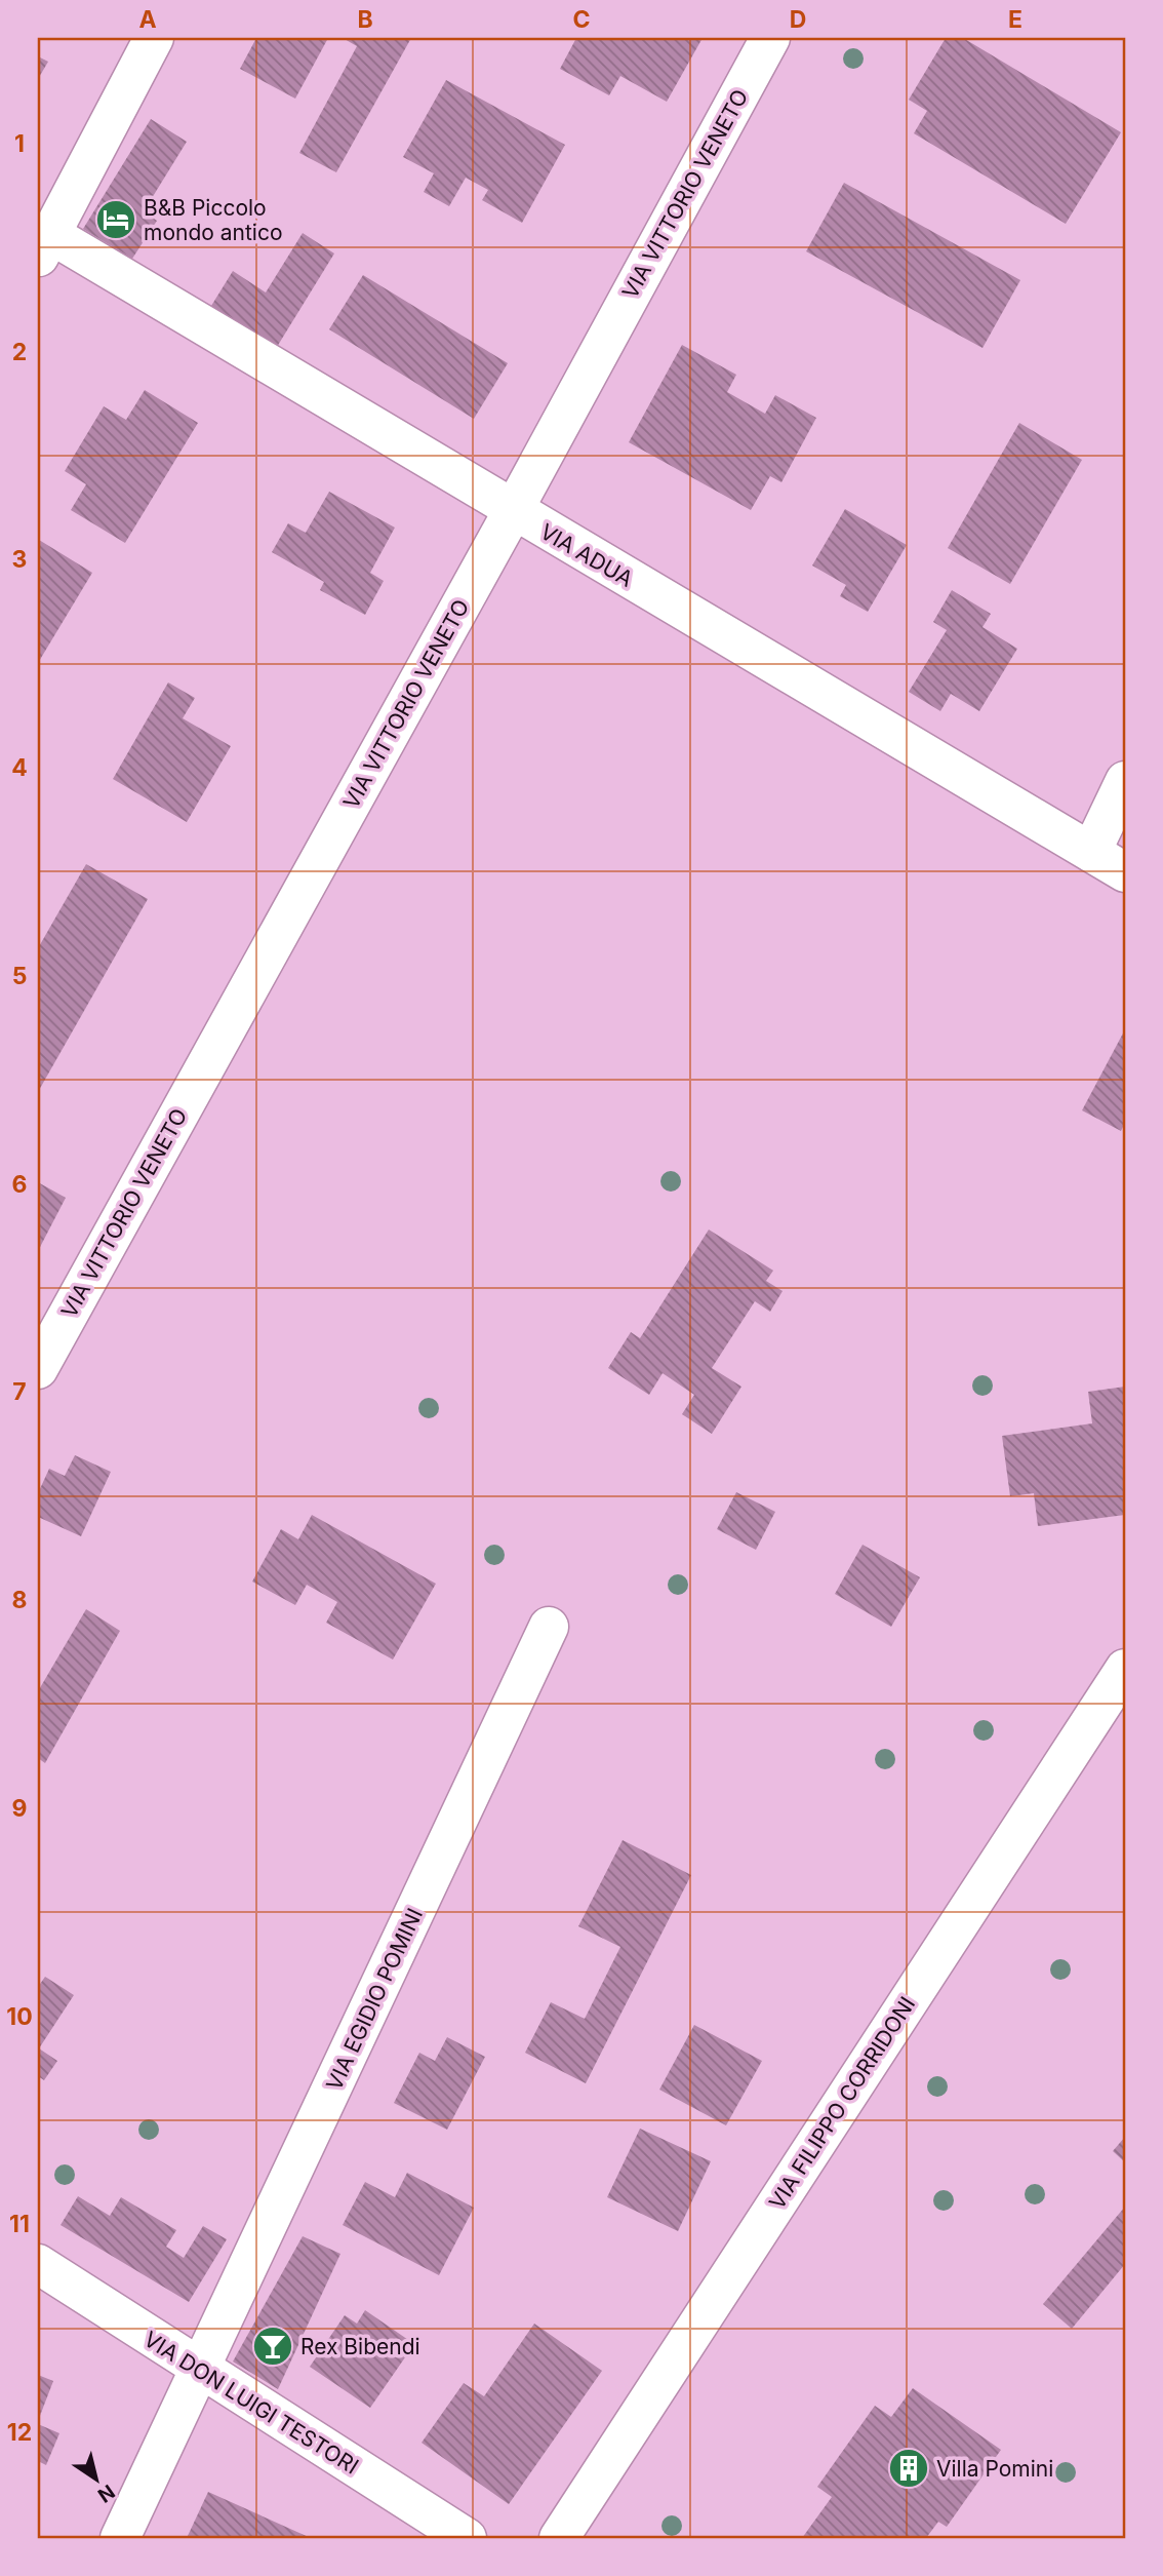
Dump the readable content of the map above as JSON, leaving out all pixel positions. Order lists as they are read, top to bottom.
{
  "streets": {
    "street": [
      "VIA VITTORIO VENETO",
      "VIA ADUA",
      "VIA EGIDIO POMINI",
      "VIA FILIPPO CORRIDONI",
      "VIA DON LUIGI TESTORI"
    ]
  },
  "crossings": [
    ["VIA VITTORIO VENETO", "VIA ADUA"],
    ["VIA EGIDIO POMINI", "VIA DON LUIGI TESTORI"]
  ],
  "places": {
    "hotel": ["B&B Piccolo mondo antico"],
    "bar": ["Rex Bibendi"],
    "building": ["Villa Pomini"]
  },
  "north": "bottom right",
  "grid": {
    "columns": [
      "A",
      "B",
      "C",
      "D",
      "E"
    ],
    "rows": [
      "1",
      "2",
      "3",
      "4",
      "5",
      "6",
      "7",
      "8",
      "9",
      "10",
      "11",
      "12"
    ]
  }
}
